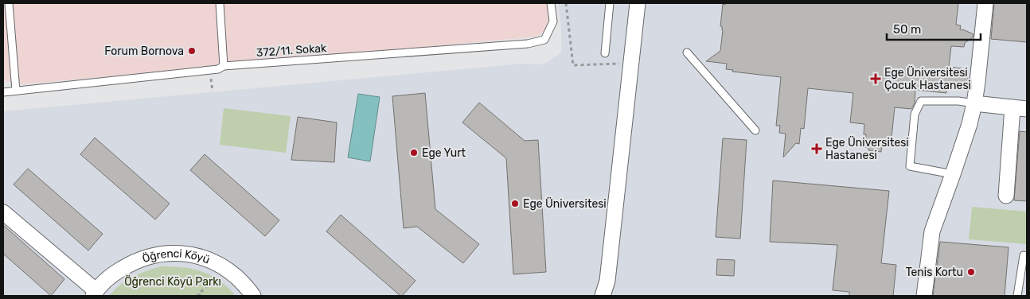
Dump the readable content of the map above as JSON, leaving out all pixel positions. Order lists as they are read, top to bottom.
{
  "streets": {
    "street": ["Öğrenci Köyü"],
    "lane": ["372/11. Sokak"]
  },
  "parks": ["Öğrenci Köyü Parkı"],
  "places": {
    "other": [
      "Forum Bornova",
      "Ege Yurt",
      "Ege Üniversitesi",
      "Tenis Kortu"
    ],
    "health": ["Ege Üniversitesi Çocuk Hastanesi", "Ege Üniversitesi Hastanesi"]
  },
  "scale_bar": "50 m"
}
